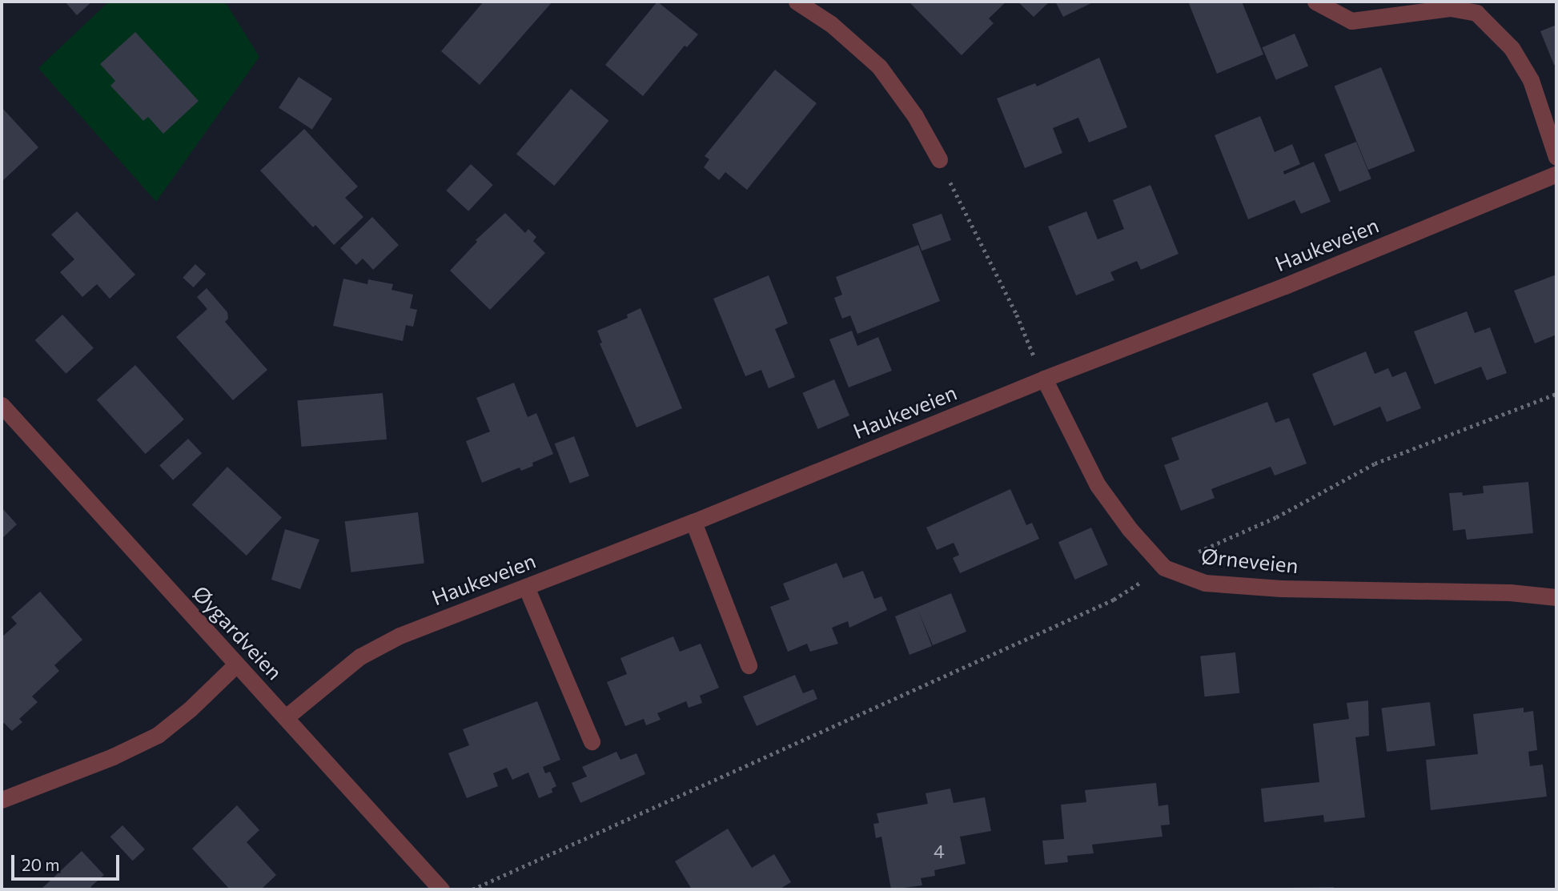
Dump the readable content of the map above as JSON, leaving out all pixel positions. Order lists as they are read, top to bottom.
{
  "streets": {
    "street": ["Haukeveien", "Ørneveien", "Øygardveien"]
  },
  "crossings": [
    ["Haukeveien", "Ørneveien"],
    ["Haukeveien", "Øygardveien"]
  ],
  "house_numbers": ["4"],
  "scale_bar": "20 m"
}
